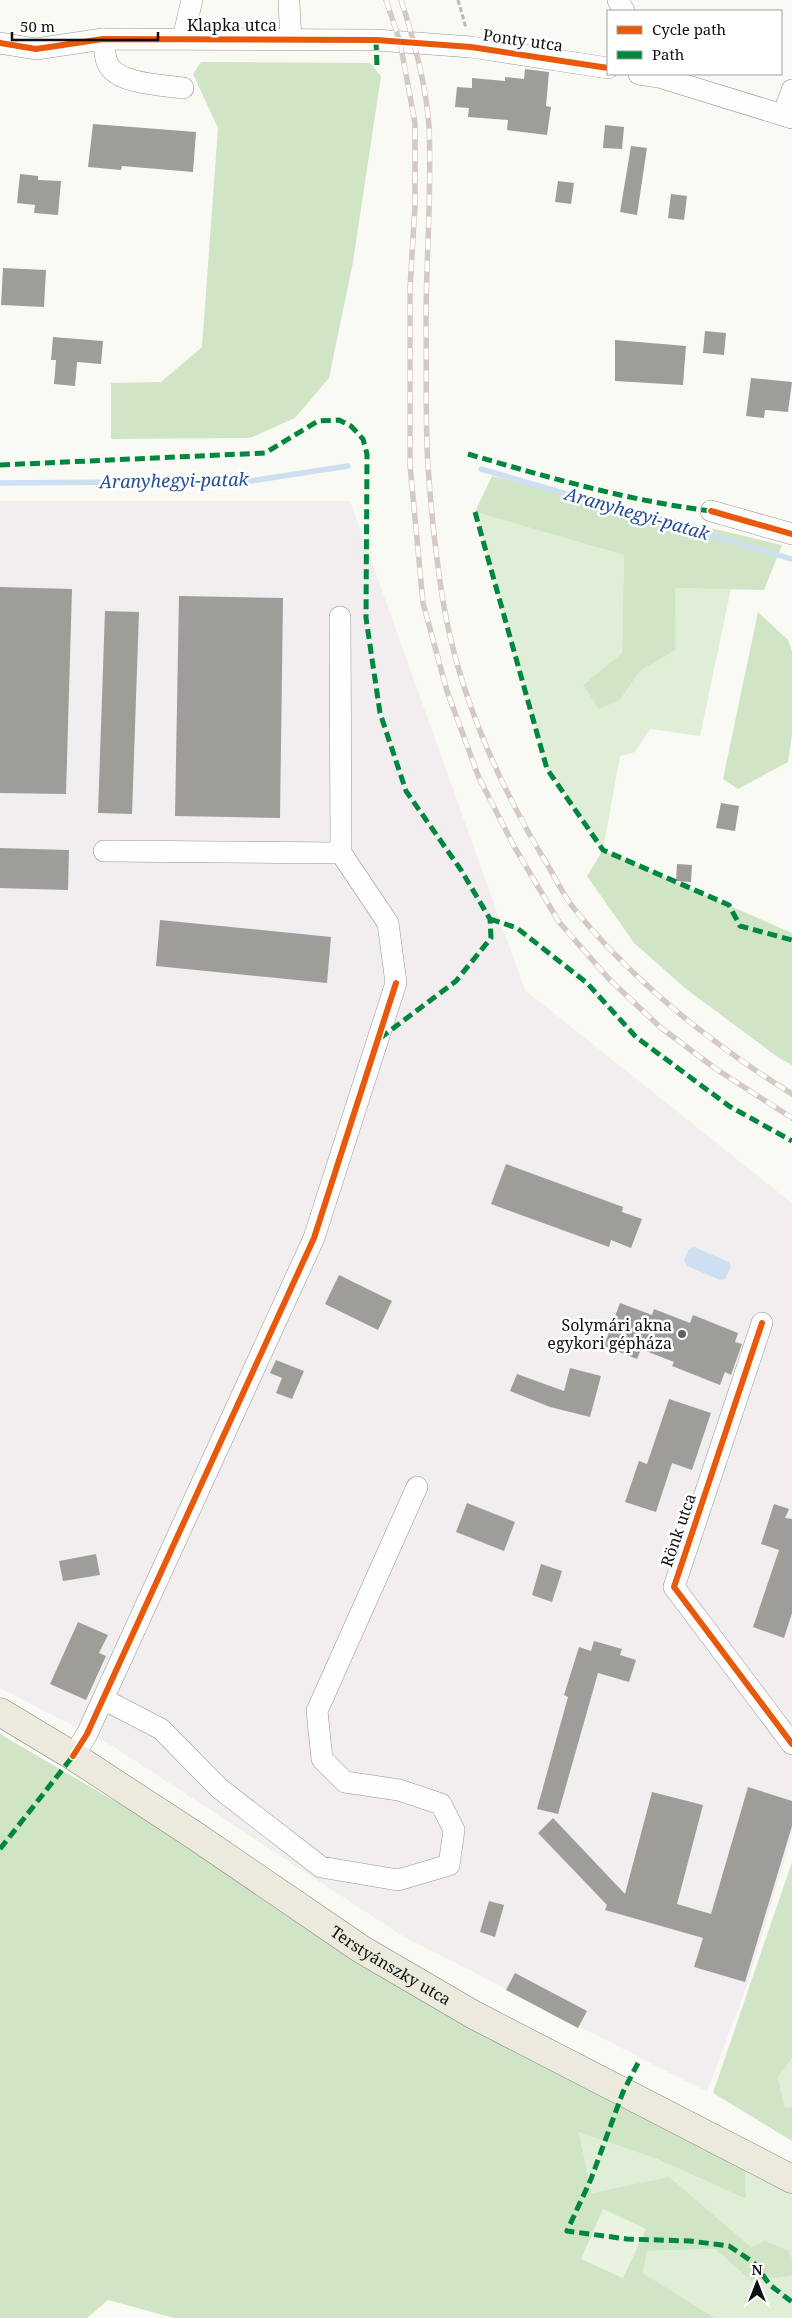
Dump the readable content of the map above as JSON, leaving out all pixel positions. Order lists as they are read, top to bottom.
{
  "streets": {
    "main road": ["Terstyánszky utca"],
    "street": ["Klapka utca", "Ponty utca", "Rönk utca"]
  },
  "crossings": [
    ["Klapka utca", "Ponty utca"]
  ],
  "water": ["Aranyhegyi-patak"],
  "places": ["Solymári akna egykori gépháza"],
  "legend": ["Cycle path", "Path"],
  "scale_bar": "50 m",
  "north": "top"
}
